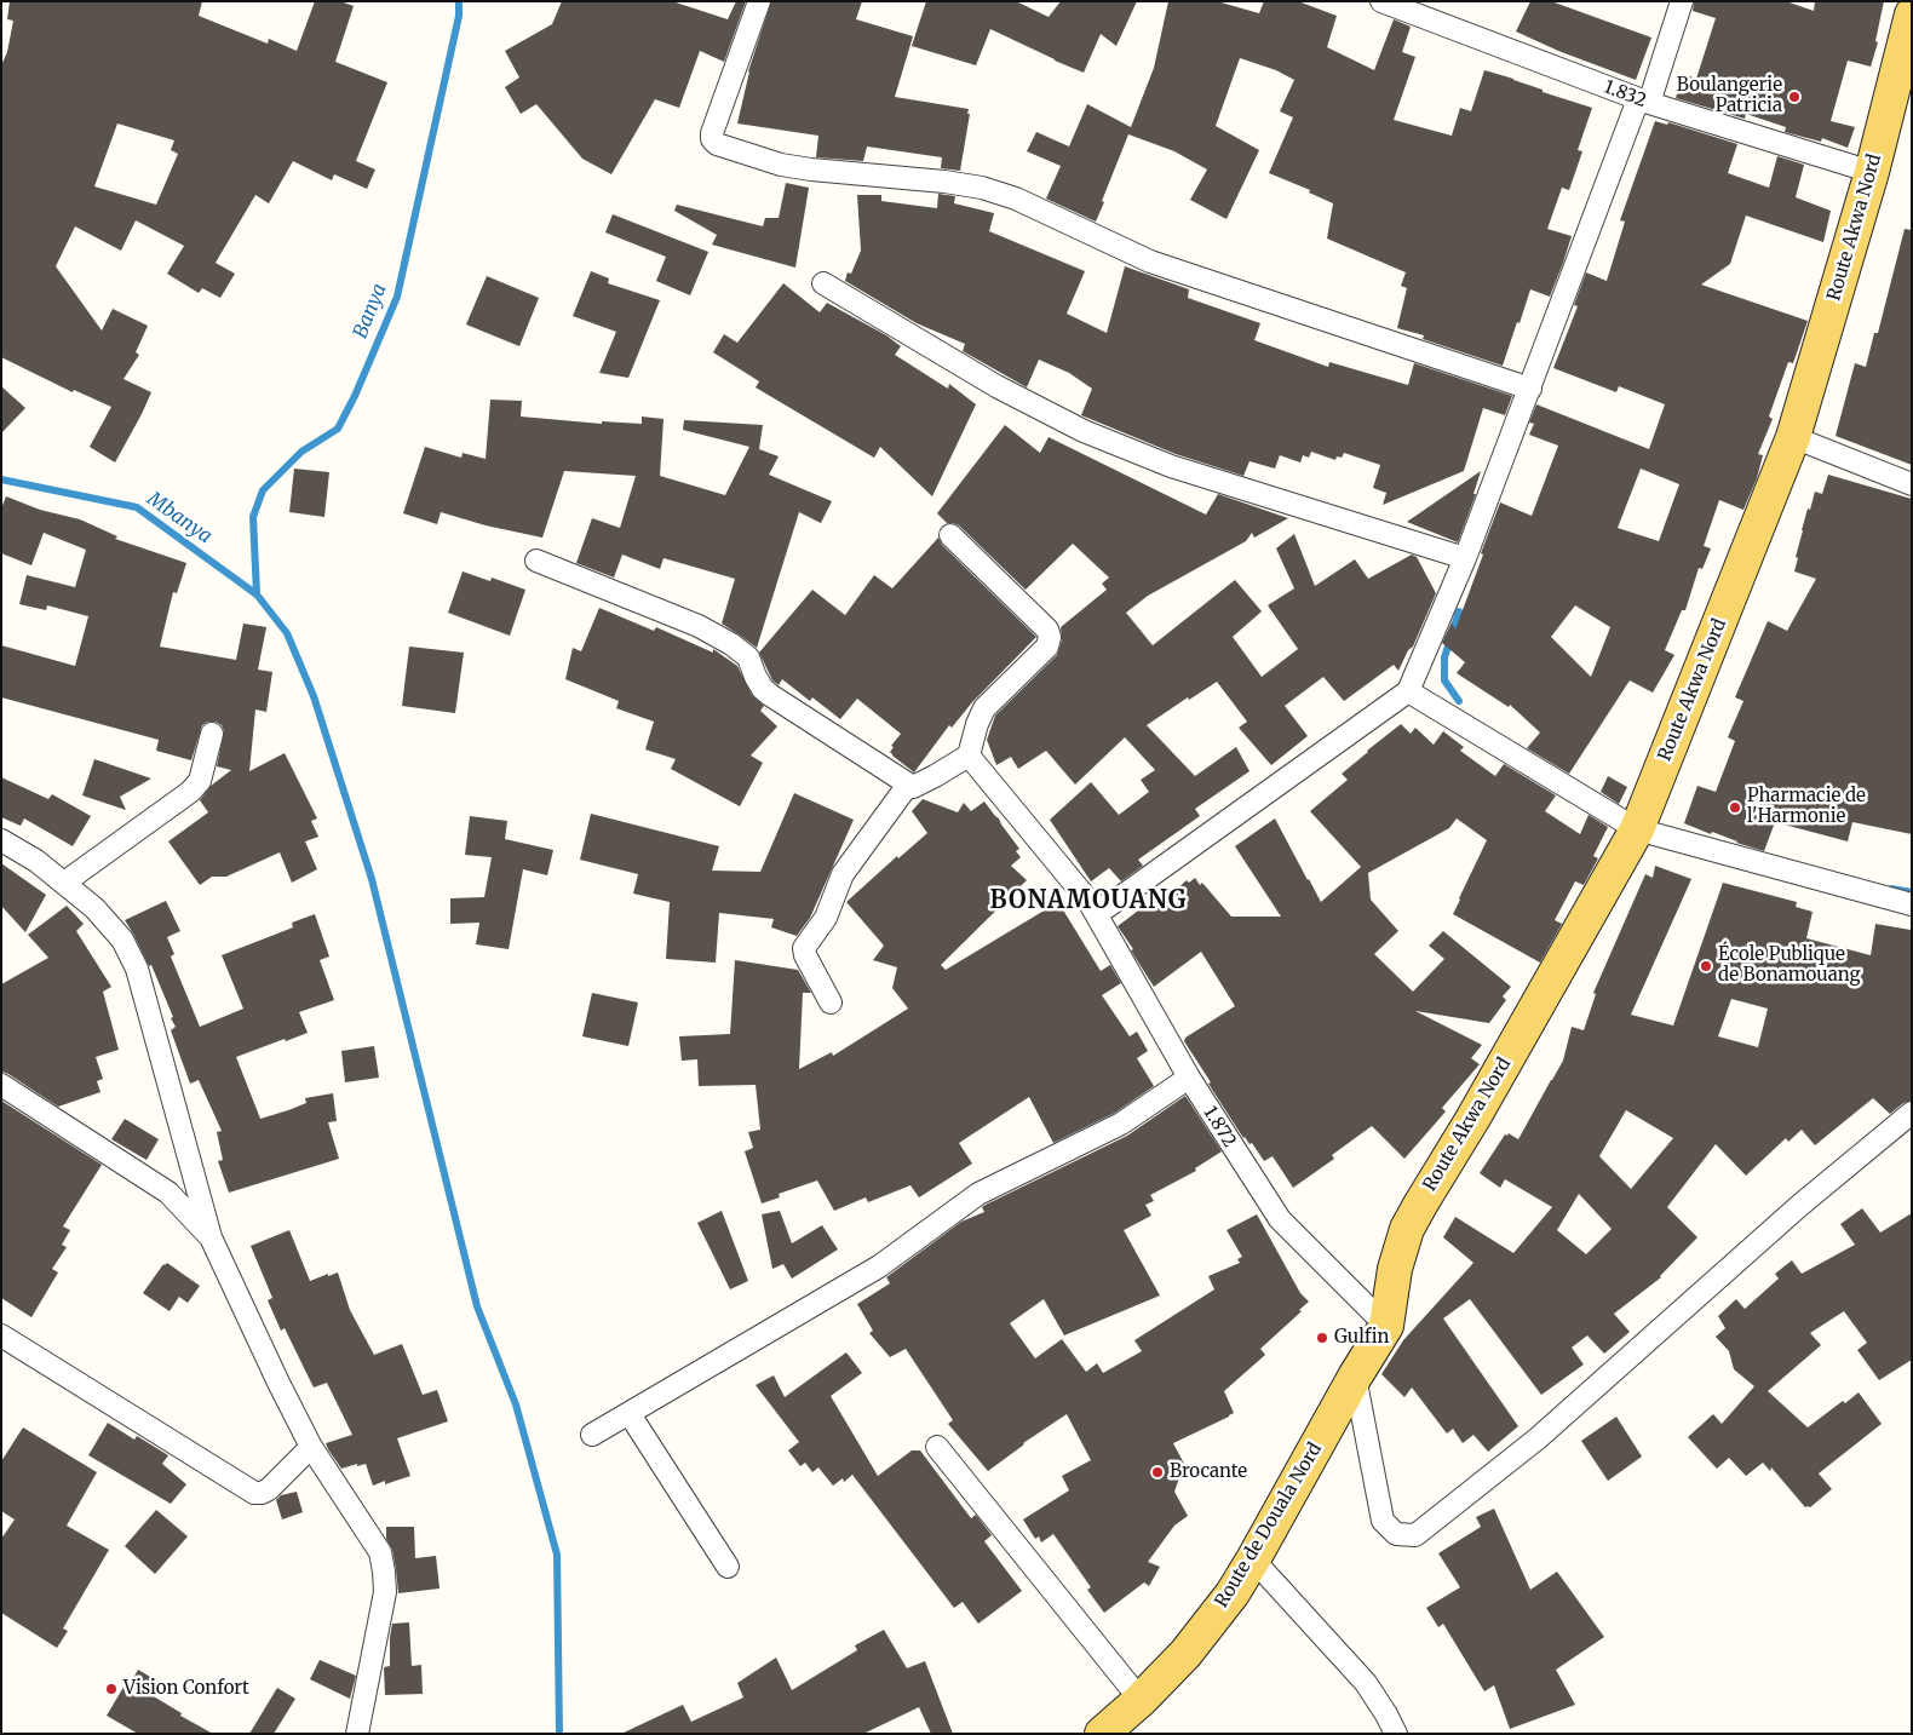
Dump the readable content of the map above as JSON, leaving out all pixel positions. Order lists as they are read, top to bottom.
{
  "streets": {
    "main road": ["Route Akwa Nord", "Route de Douala Nord"],
    "street": ["1.832", "1.872"]
  },
  "crossings": [
    ["1.832", "Route Akwa Nord"],
    ["Route Akwa Nord", "1.872"],
    ["Route Akwa Nord", "Route de Douala Nord"],
    ["1.872", "Route de Douala Nord"]
  ],
  "districts": ["BONAMOUANG"],
  "water": ["Banya", "Mbanya"],
  "places": [
    "Boulangerie Patricia",
    "Pharmacie de l'Harmonie",
    "École Publique de Bonamouang",
    "Gulfin",
    "Brocante",
    "Vision Confort"
  ]
}
